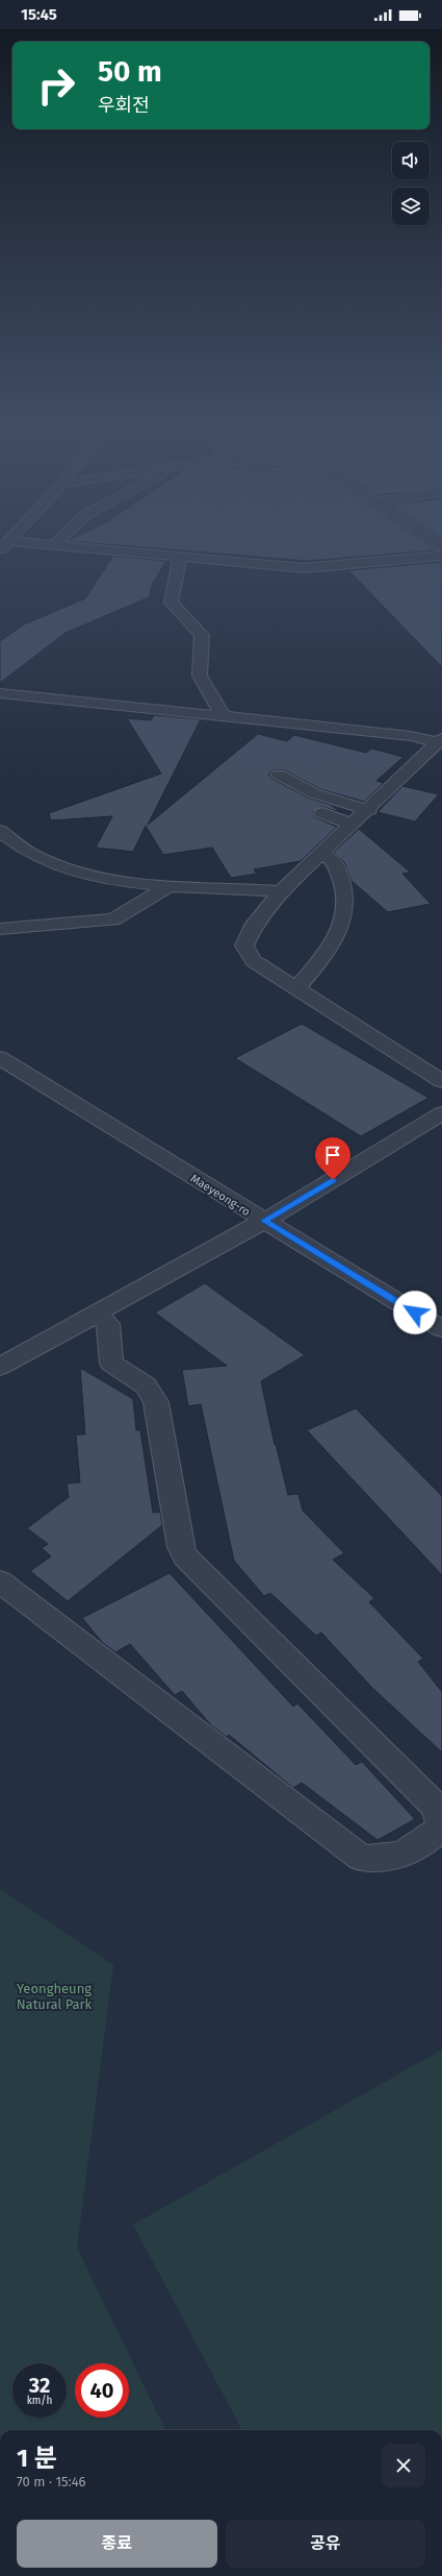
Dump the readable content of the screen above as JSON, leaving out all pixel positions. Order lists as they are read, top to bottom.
{
  "streets": {
    "street": ["Maeyeong-ro"]
  },
  "parks": ["Yeongheung Natural Park"],
  "page": {
    "status": "15:45",
    "turn": ["50 m", "우회전"],
    "speed": "32 km/h",
    "limit": "40",
    "heading": ["1 분", "70 m · 15:46"],
    "buttons": ["종료", "공유"]
  }
}
